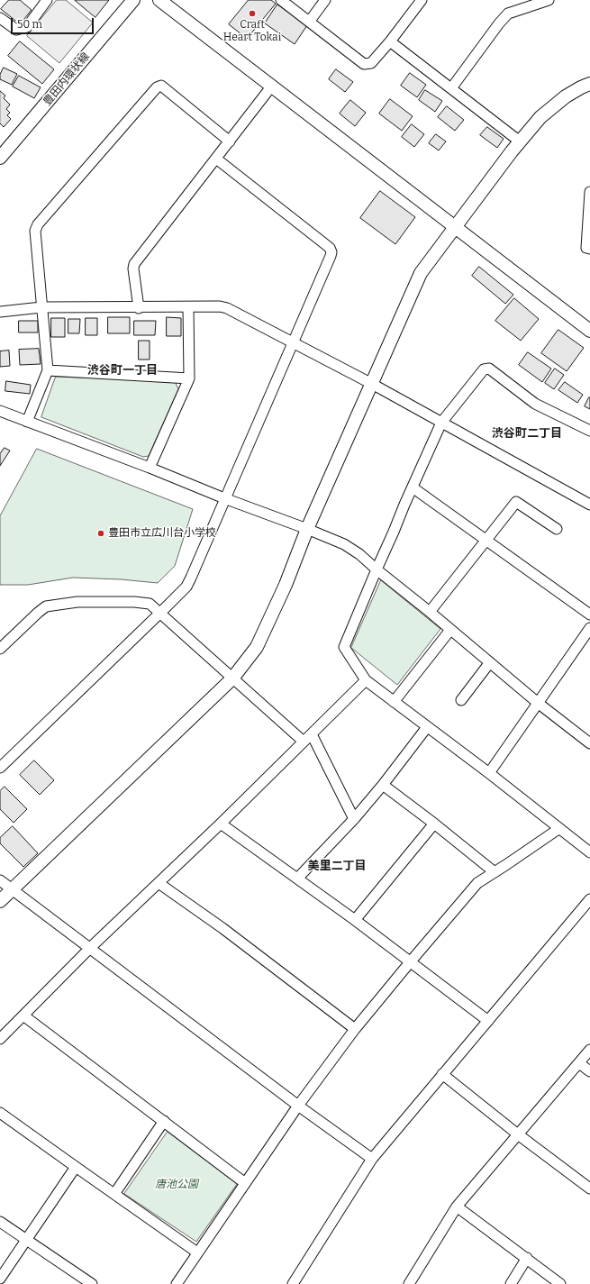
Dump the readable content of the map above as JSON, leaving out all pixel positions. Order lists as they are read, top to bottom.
{
  "streets": {
    "street": ["豊田内環状線"]
  },
  "districts": ["渋谷町一丁目", "渋谷町二丁目", "美里二丁目"],
  "parks": ["唐池公園"],
  "places": ["Craft Heart Tokai", "豊田市立広川台小学校"],
  "scale_bar": "50 m"
}
